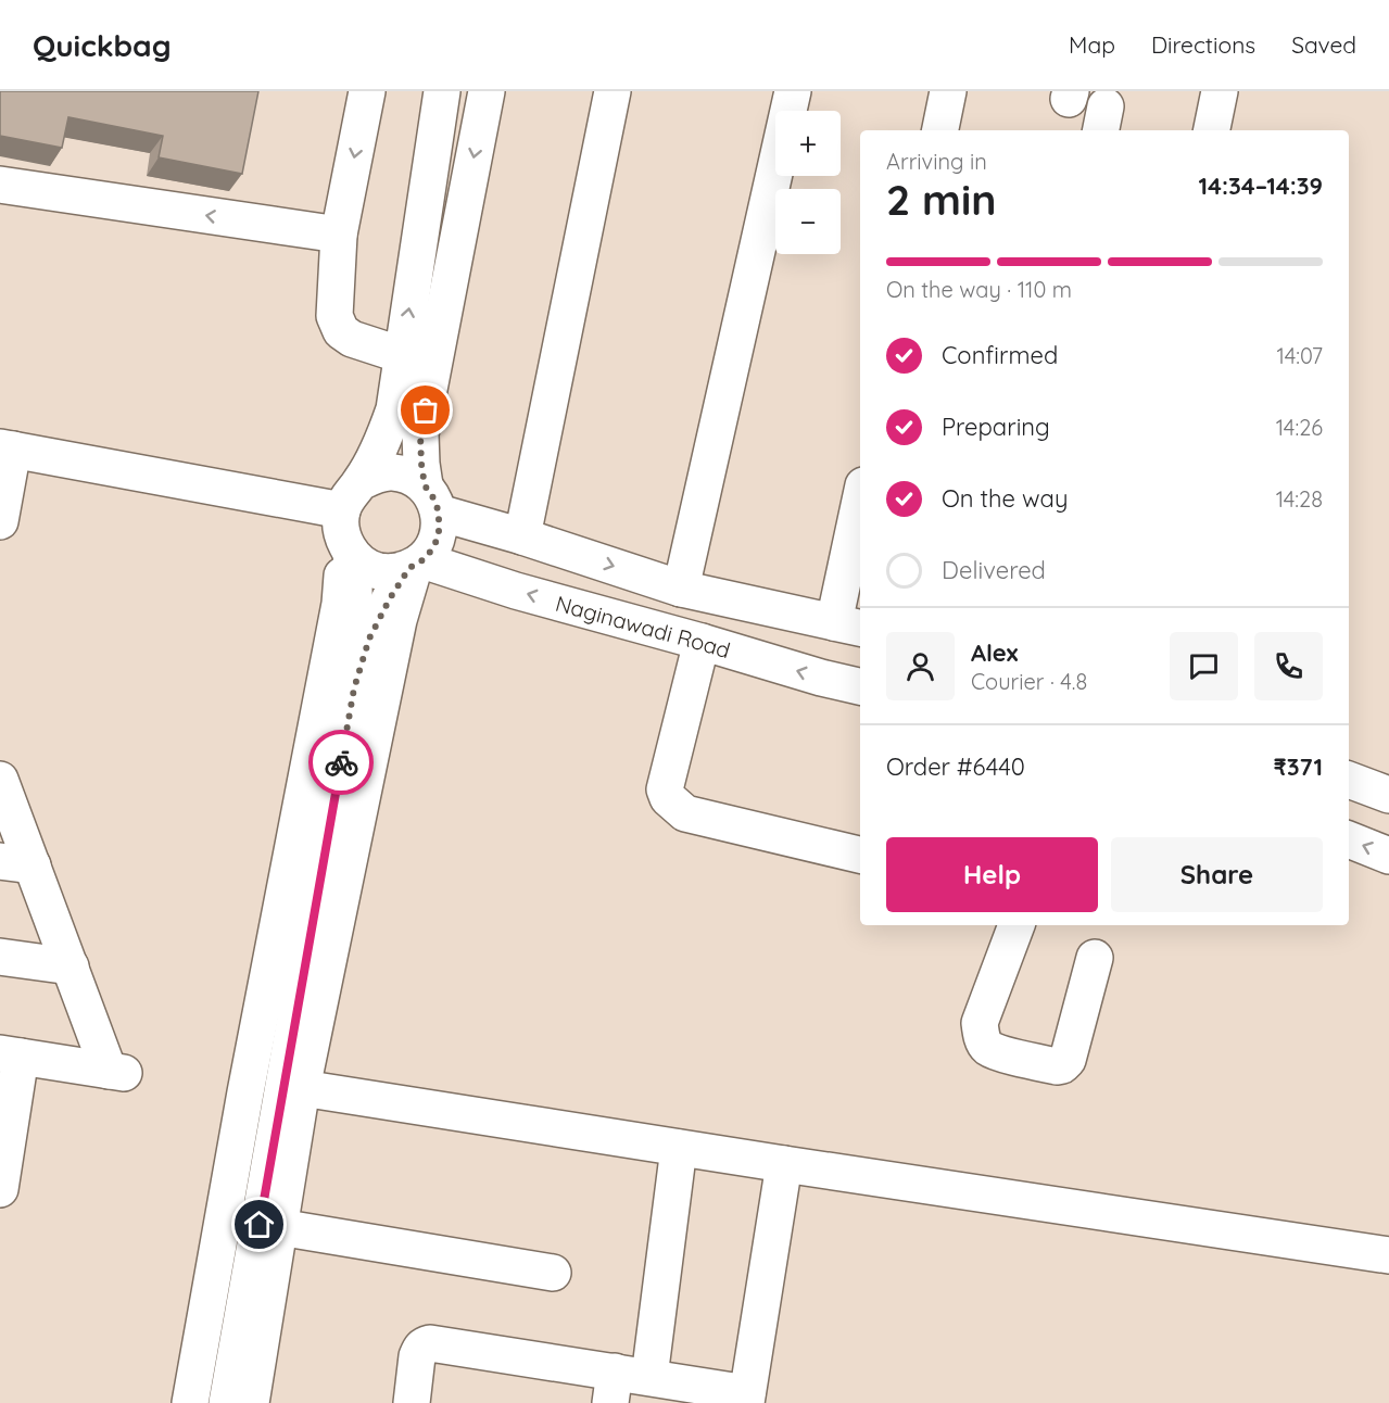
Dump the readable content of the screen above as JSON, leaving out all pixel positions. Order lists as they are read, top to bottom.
{
  "streets": {
    "street": ["Naginawadi Road"]
  },
  "page": {
    "header": "Quickbag",
    "nav": ["Map", "Directions", "Saved"],
    "map_buttons": ["+", "−"],
    "heading": ["2 min", "Arriving in", "14:34–14:39"],
    "panel": [
      "Alex",
      "Courier · 4.8",
      "Order #6440",
      "₹371"
    ],
    "bar": "On the way · 110 m",
    "list": [
      ["Confirmed", "14:07"],
      ["Preparing", "14:26"],
      ["On the way", "14:28"],
      "Delivered"
    ],
    "buttons": ["Help", "Share"]
  }
}
